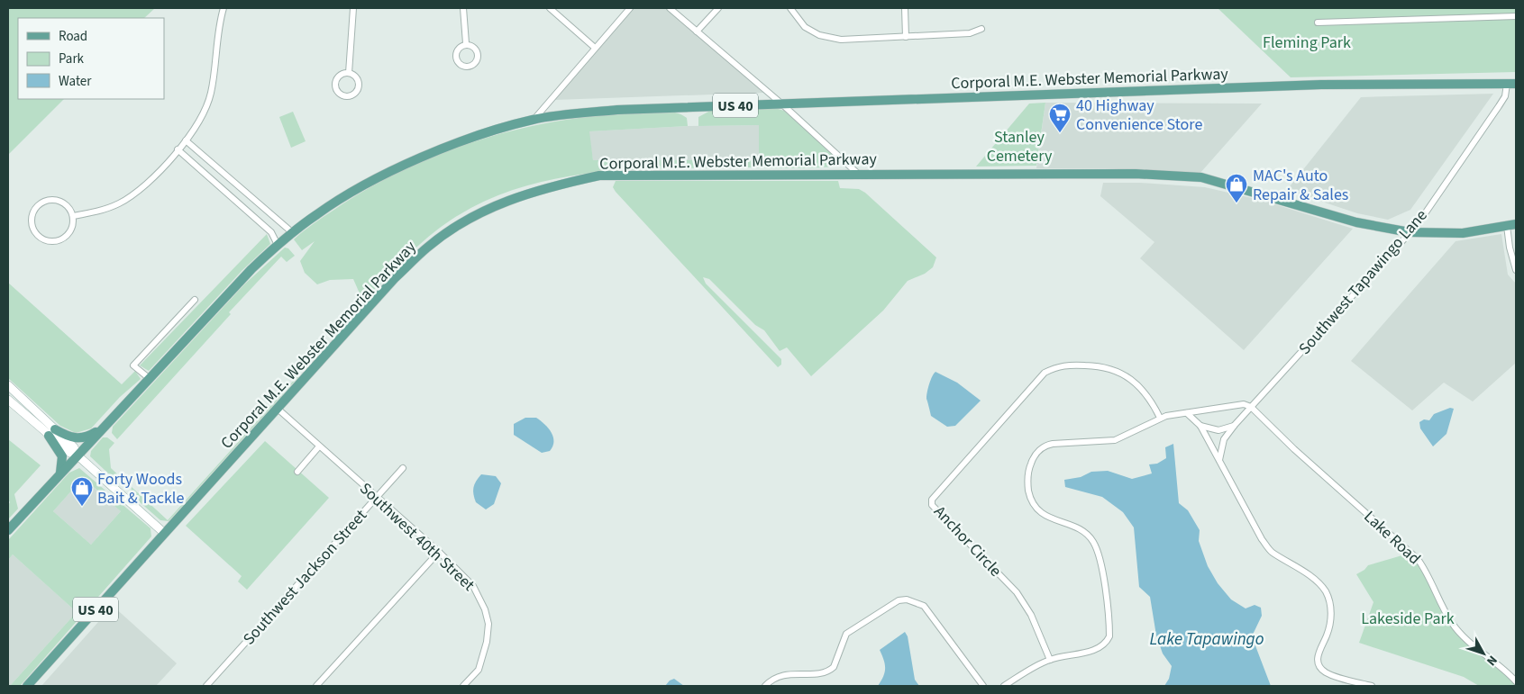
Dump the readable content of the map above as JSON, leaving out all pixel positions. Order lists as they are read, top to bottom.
{
  "streets": {
    "main road": ["Corporal M.E. Webster Memorial Parkway", "US 40"],
    "street": [
      "Southwest Tapawingo Lane",
      "Southwest 40th Street",
      "Lake Road",
      "Anchor Circle",
      "Southwest Jackson Street"
    ]
  },
  "crossings": [
    ["Corporal M.E. Webster Memorial Parkway", "Southwest Tapawingo Lane"],
    ["Corporal M.E. Webster Memorial Parkway", "Southwest 40th Street"],
    ["Southwest Tapawingo Lane", "Lake Road"],
    ["Southwest 40th Street", "Southwest Jackson Street"]
  ],
  "water": ["Lake Tapawingo"],
  "parks": ["Fleming Park", "Stanley Cemetery", "Lakeside Park"],
  "places": {
    "supermarket": ["40 Highway Convenience Store"],
    "shop": ["MAC's Auto Repair & Sales", "Forty Woods Bait & Tackle"]
  },
  "legend": ["Road", "Park", "Water"],
  "north": "bottom right"
}
